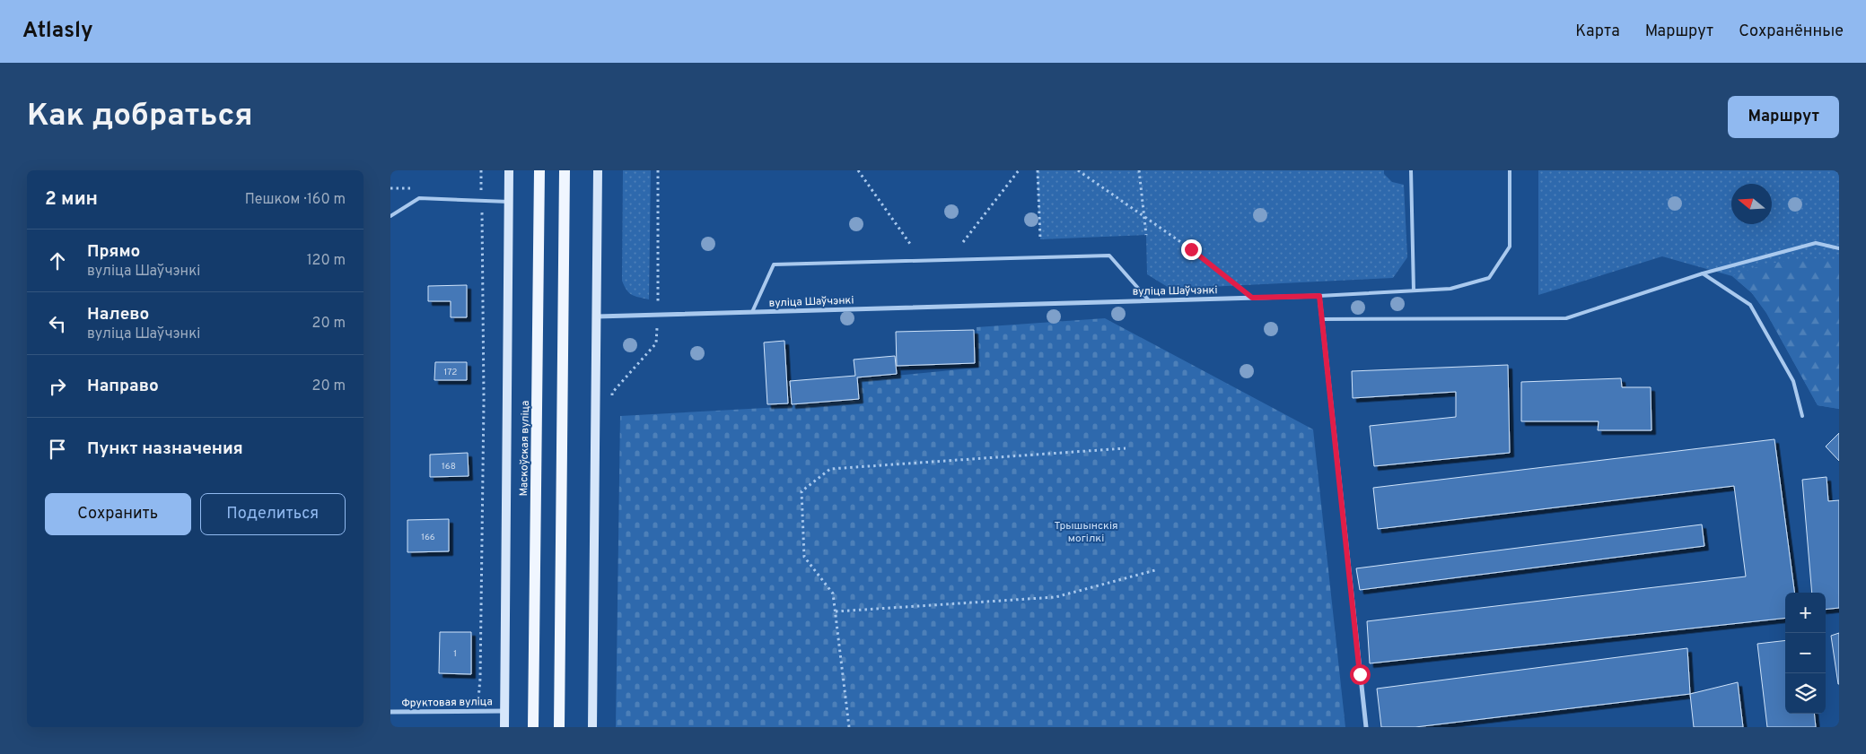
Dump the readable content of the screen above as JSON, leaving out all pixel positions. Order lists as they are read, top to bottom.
{
  "streets": {
    "main road": ["Маскоўская вуліца"],
    "street": ["вуліца Шаўчэнкі", "Фруктовая вуліца"]
  },
  "crossings": [
    ["Маскоўская вуліца", "Фруктовая вуліца"]
  ],
  "parks": ["Трышынскія могілкі"],
  "house_numbers": [
    "172",
    "168",
    "166",
    "1"
  ],
  "north": "left",
  "page": {
    "header": "Atlasly",
    "nav": ["Карта", "Маршрут", "Сохранённые"],
    "buttons": [
      "Маршрут",
      ["Сохранить", "Поделиться"]
    ],
    "title": "Как добраться",
    "heading": ["2 мин", "Пешком · 160 m"],
    "list": [
      ["Прямо", "вуліца Шаўчэнкі", "120 m"],
      ["Налево", "вуліца Шаўчэнкі", "20 m"],
      ["Направо", "20 m"],
      "Пункт назначения"
    ],
    "map_buttons": ["+", "−"]
  }
}
